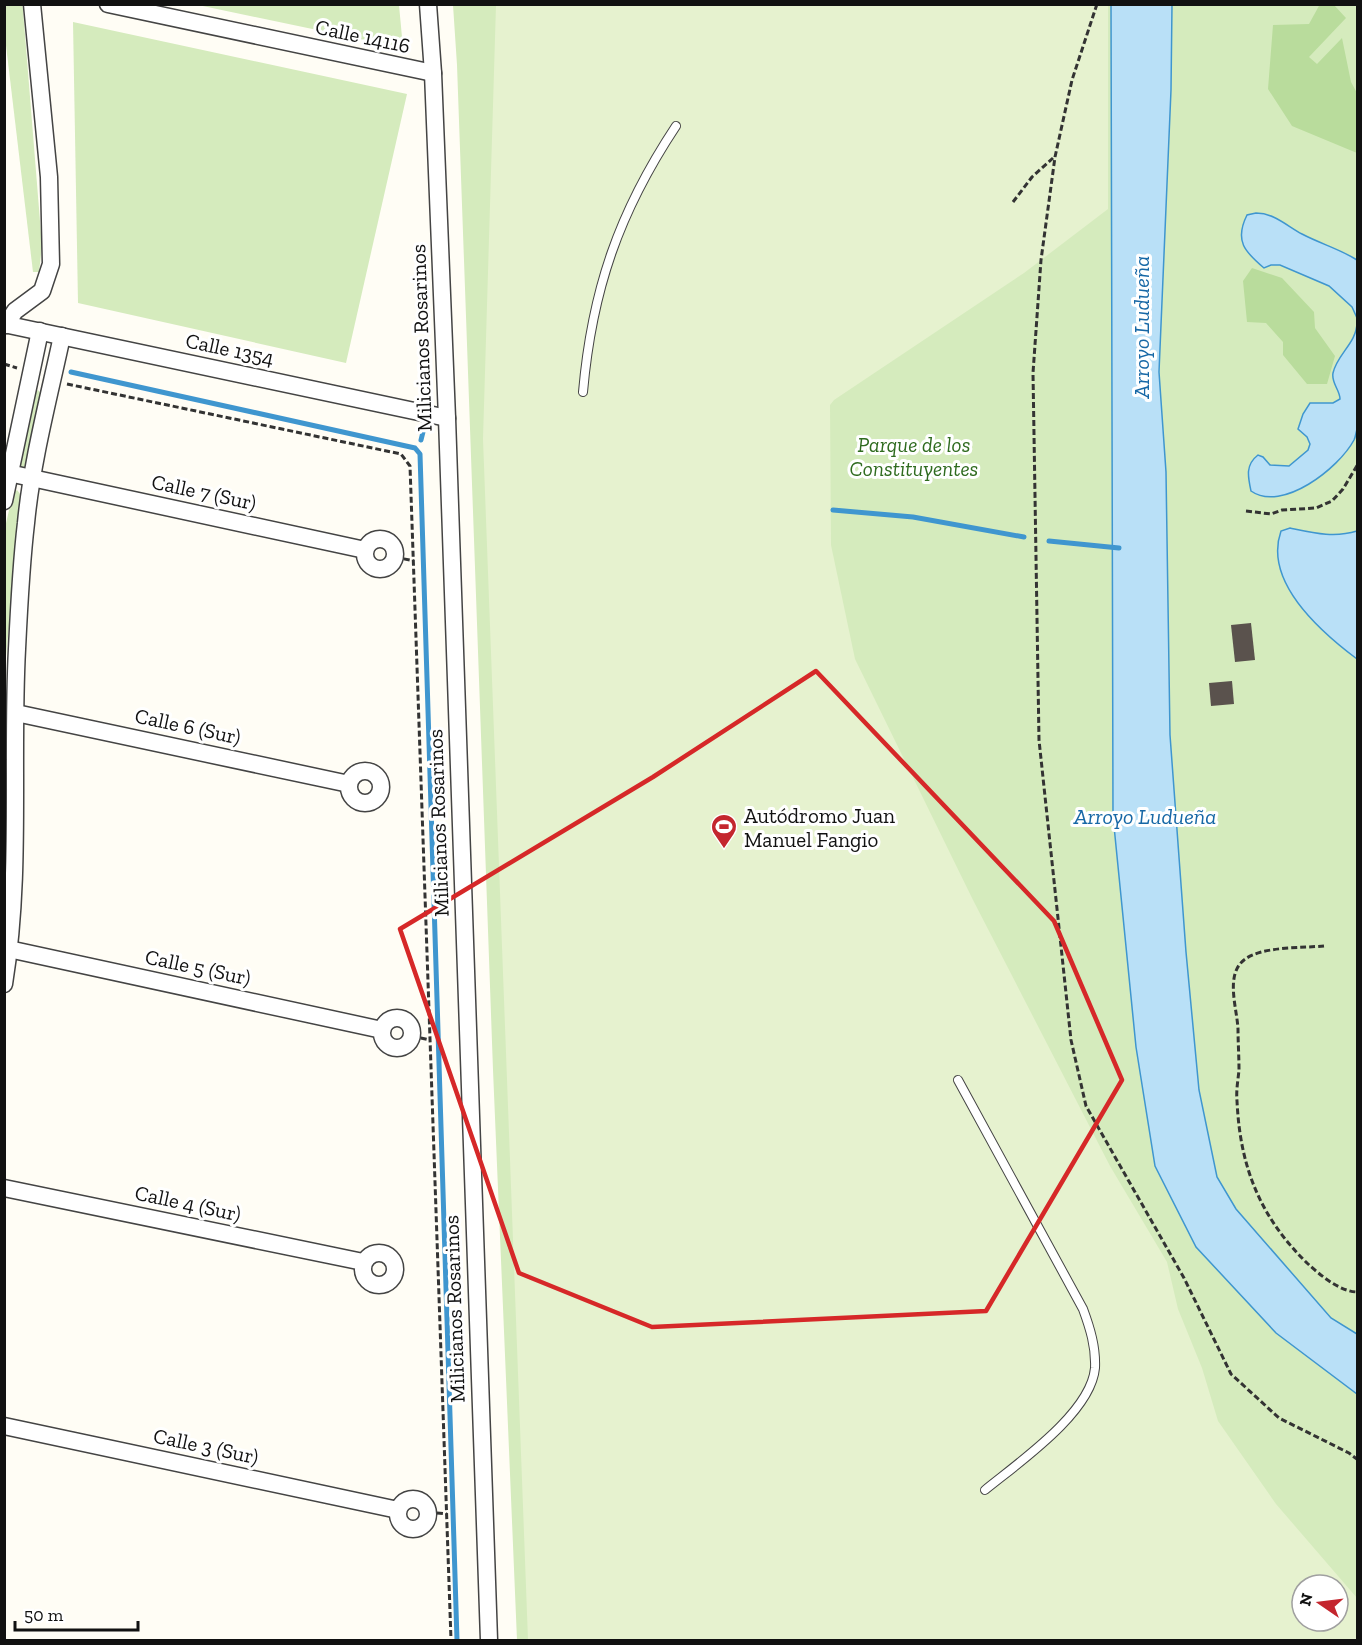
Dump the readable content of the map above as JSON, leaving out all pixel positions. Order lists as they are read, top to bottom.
{
  "streets": {
    "street": [
      "Calle 14116",
      "Milicianos Rosarinos",
      "Calle 1354",
      "Calle 7 (Sur)",
      "Calle 6 (Sur)",
      "Calle 5 (Sur)",
      "Calle 4 (Sur)",
      "Calle 3 (Sur)"
    ]
  },
  "crossings": [
    ["Calle 14116", "Milicianos Rosarinos"],
    ["Milicianos Rosarinos", "Calle 1354"]
  ],
  "water": ["Arroyo Ludueña"],
  "parks": ["Parque de los Constituyentes"],
  "places": {
    "sports": ["Autódromo Juan Manuel Fangio"]
  },
  "scale_bar": "50 m",
  "north": "left"
}
